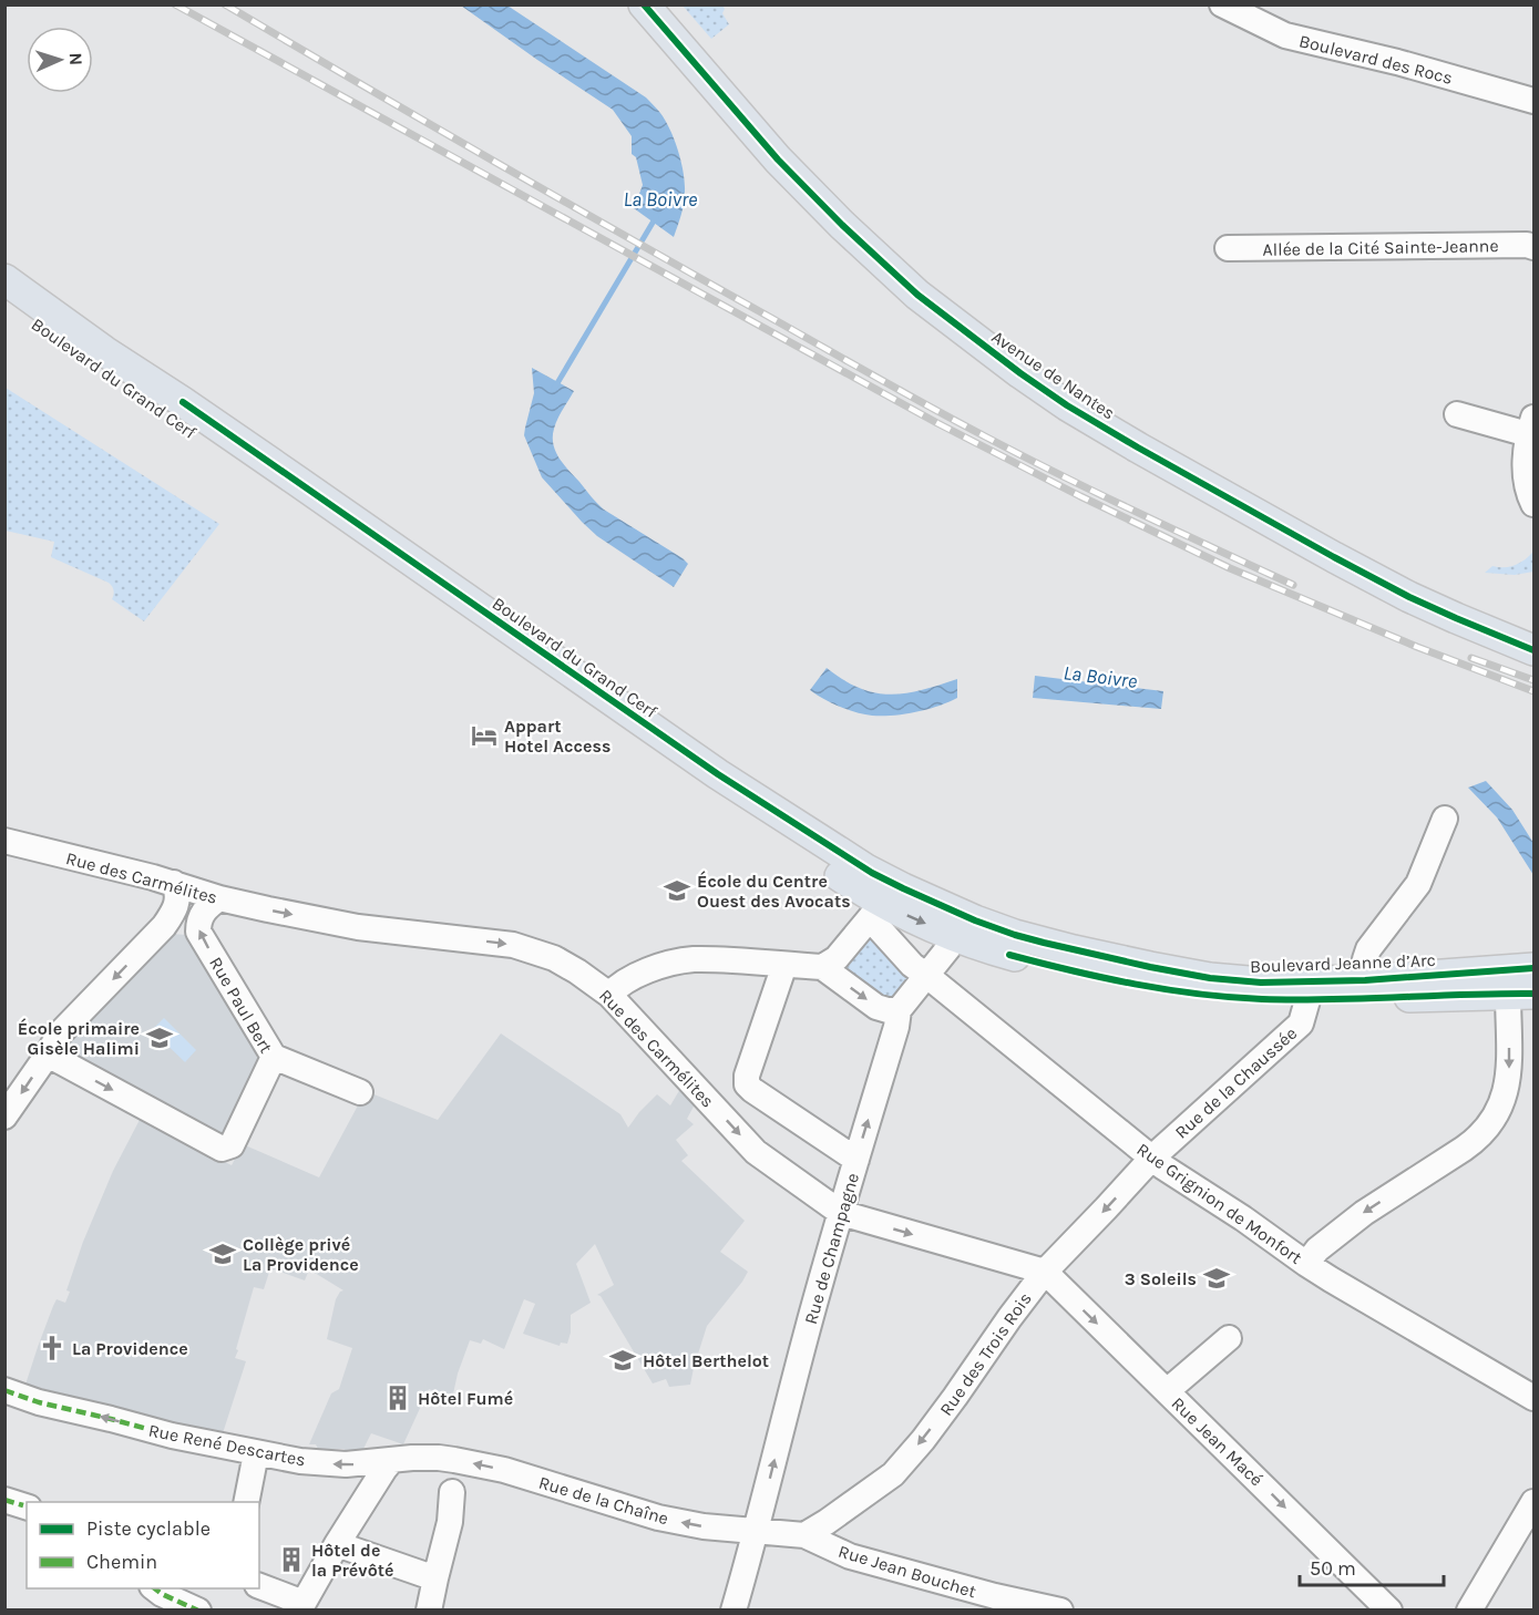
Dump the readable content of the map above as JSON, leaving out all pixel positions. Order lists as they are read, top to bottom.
{
  "streets": {
    "main road": ["Avenue de Nantes", "Boulevard du Grand Cerf", "Boulevard Jeanne d’Arc"],
    "street": [
      "Boulevard des Rocs",
      "Allée de la Cité Sainte-Jeanne",
      "Rue des Carmélites",
      "Rue Paul Bert",
      "Rue de la Chaussée",
      "Rue Grignion de Monfort",
      "Rue de Champagne",
      "Rue des Trois Rois",
      "Rue Jean Macé",
      "Rue René Descartes",
      "Rue de la Chaîne",
      "Rue Jean Bouchet"
    ]
  },
  "crossings": [
    ["Boulevard du Grand Cerf", "Boulevard Jeanne d’Arc"],
    ["Boulevard du Grand Cerf", "Rue Grignion de Monfort"],
    ["Boulevard du Grand Cerf", "Rue de Champagne"],
    ["Rue des Carmélites", "Rue Paul Bert"],
    ["Rue des Carmélites", "Rue de Champagne"],
    ["Rue des Carmélites", "Rue des Trois Rois"],
    ["Rue des Carmélites", "Rue Jean Macé"],
    ["Boulevard Jeanne d’Arc", "Rue de la Chaussée"],
    ["Boulevard Jeanne d’Arc", "Rue de Champagne"],
    ["Rue de la Chaussée", "Rue Grignion de Monfort"],
    ["Rue de la Chaussée", "Rue des Trois Rois"],
    ["Rue Grignion de Monfort", "Rue de Champagne"],
    ["Rue Grignion de Monfort", "Rue des Trois Rois"],
    ["Rue de Champagne", "Rue de la Chaîne"],
    ["Rue de Champagne", "Rue Jean Bouchet"],
    ["Rue des Trois Rois", "Rue Jean Macé"],
    ["Rue des Trois Rois", "Rue Jean Bouchet"],
    ["Rue René Descartes", "Rue de la Chaîne"],
    ["Rue de la Chaîne", "Rue Jean Bouchet"]
  ],
  "one_way": [
    "Rue des Carmélites",
    "Rue de Champagne",
    "Rue des Trois Rois",
    "Rue Jean Macé",
    "Rue de la Chaîne"
  ],
  "water": ["La Boivre"],
  "places": {
    "hotel": ["Appart Hotel Access"],
    "school or university": [
      "École du Centre Ouest des Avocats",
      "École primaire Gisèle Halimi",
      "Collège privé La Providence",
      "3 Soleils",
      "Hôtel Berthelot"
    ],
    "church": ["La Providence"],
    "building": ["Hôtel Fumé", "Hôtel de la Prévôté"]
  },
  "legend": ["Piste cyclable", "Chemin"],
  "scale_bar": "50 m",
  "north": "right"
}
